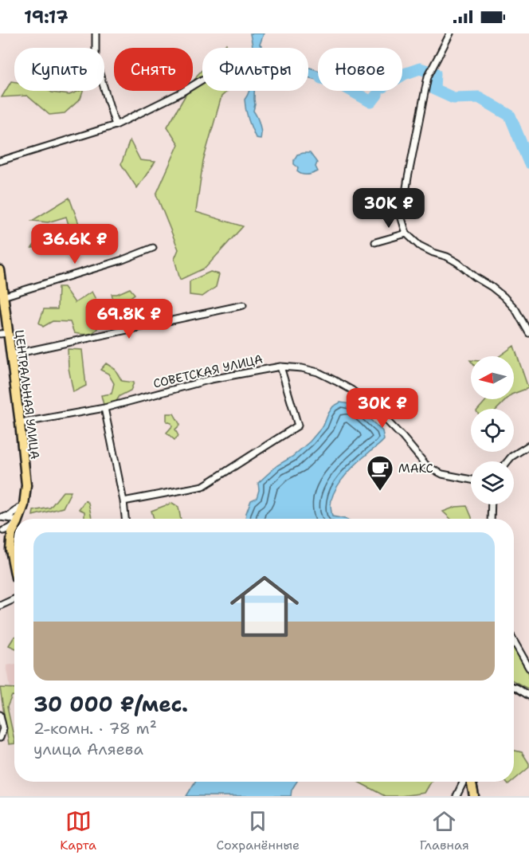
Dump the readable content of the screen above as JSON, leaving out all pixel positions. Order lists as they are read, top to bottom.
{
  "streets": {
    "main road": ["ЦЕНТРАЛЬНАЯ УЛИЦА"],
    "street": ["СОВЕТСКАЯ УЛИЦА"]
  },
  "crossings": [
    ["СОВЕТСКАЯ УЛИЦА", "ЦЕНТРАЛЬНАЯ УЛИЦА"]
  ],
  "places": {
    "cafe": ["МАКС"]
  },
  "north": "left",
  "page": {
    "status": "19:17",
    "chip": [
      "Купить",
      "Снять",
      "Фильтры",
      "Новое"
    ],
    "price": [
      "30K ₽",
      "36.6K ₽",
      "69.8K ₽",
      "30K ₽"
    ],
    "list": [
      {
        "name": "30 000 ₽/мес.",
        "note": "2-комн. · 78 m² · улица Аляева"
      }
    ],
    "tabs": ["Карта", "Сохранённые", "Главная"]
  }
}
